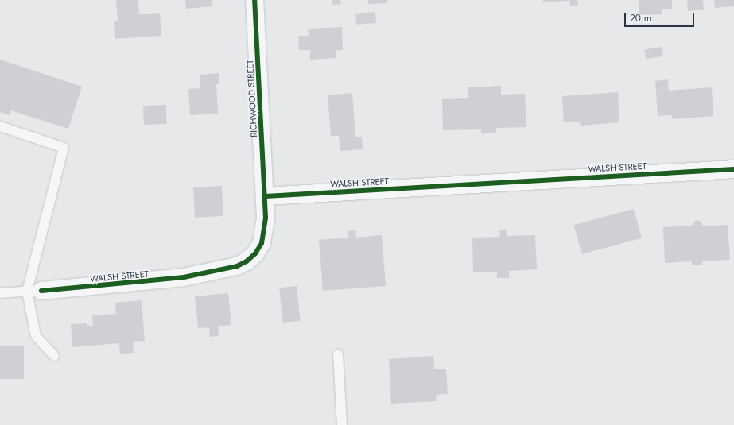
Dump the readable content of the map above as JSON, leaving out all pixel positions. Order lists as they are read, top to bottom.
{
  "streets": {
    "street": ["RICHWOOD STREET", "WALSH STREET"]
  },
  "crossings": [
    ["RICHWOOD STREET", "WALSH STREET"]
  ],
  "scale_bar": "20 m"
}
